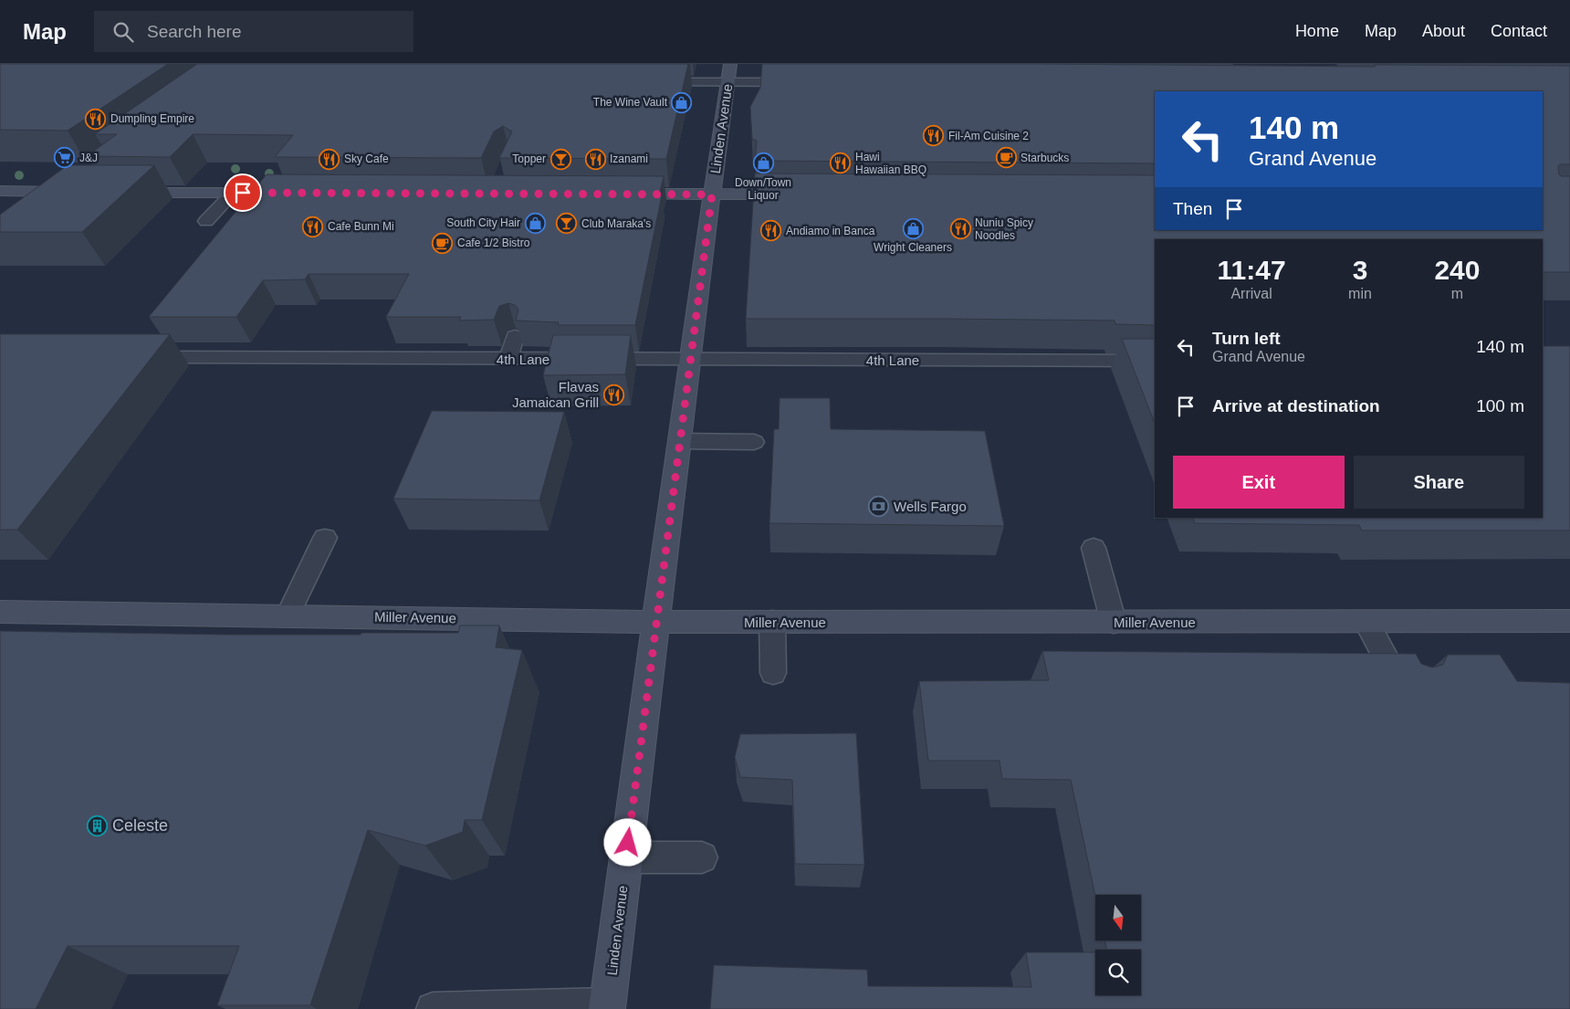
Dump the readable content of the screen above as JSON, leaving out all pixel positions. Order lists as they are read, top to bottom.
{
  "streets": {
    "street": ["Linden Avenue", "Miller Avenue"],
    "lane": ["4th Lane"]
  },
  "crossings": [
    ["Linden Avenue", "4th Lane"],
    ["Linden Avenue", "Miller Avenue"]
  ],
  "places": {
    "shop": [
      "The Wine Vault",
      "Down/Town Liquor",
      "South City Hair",
      "Wright Cleaners"
    ],
    "restaurant": [
      "Dumpling Empire",
      "Fil-Am Cuisine 2",
      "Sky Cafe",
      "Izanami",
      "Hawi Hawaiian BBQ",
      "Cafe Bunn Mi",
      "Nuniu Spicy Noodles",
      "Andiamo in Banca",
      "Flavas Jamaican Grill"
    ],
    "supermarket": ["J&J"],
    "cafe": ["Starbucks", "Cafe 1/2 Bistro"],
    "bar": ["Topper", "Club Maraka's"],
    "bank": ["Wells Fargo"],
    "building": ["Celeste"]
  },
  "north": "bottom",
  "page": {
    "header": "Map",
    "search": "Search here",
    "nav": [
      "Home",
      "Map",
      "About",
      "Contact"
    ],
    "turn": ["140 m", "Grand Avenue"],
    "then": "Then",
    "eta": [
      "11:47",
      "Arrival",
      "3",
      "min",
      "240",
      "m"
    ],
    "list": [
      {
        "name": "Turn left",
        "note": "Grand Avenue",
        "value": "140 m"
      },
      {
        "name": "Arrive at destination",
        "value": "100 m"
      }
    ],
    "buttons": ["Exit", "Share"]
  }
}
